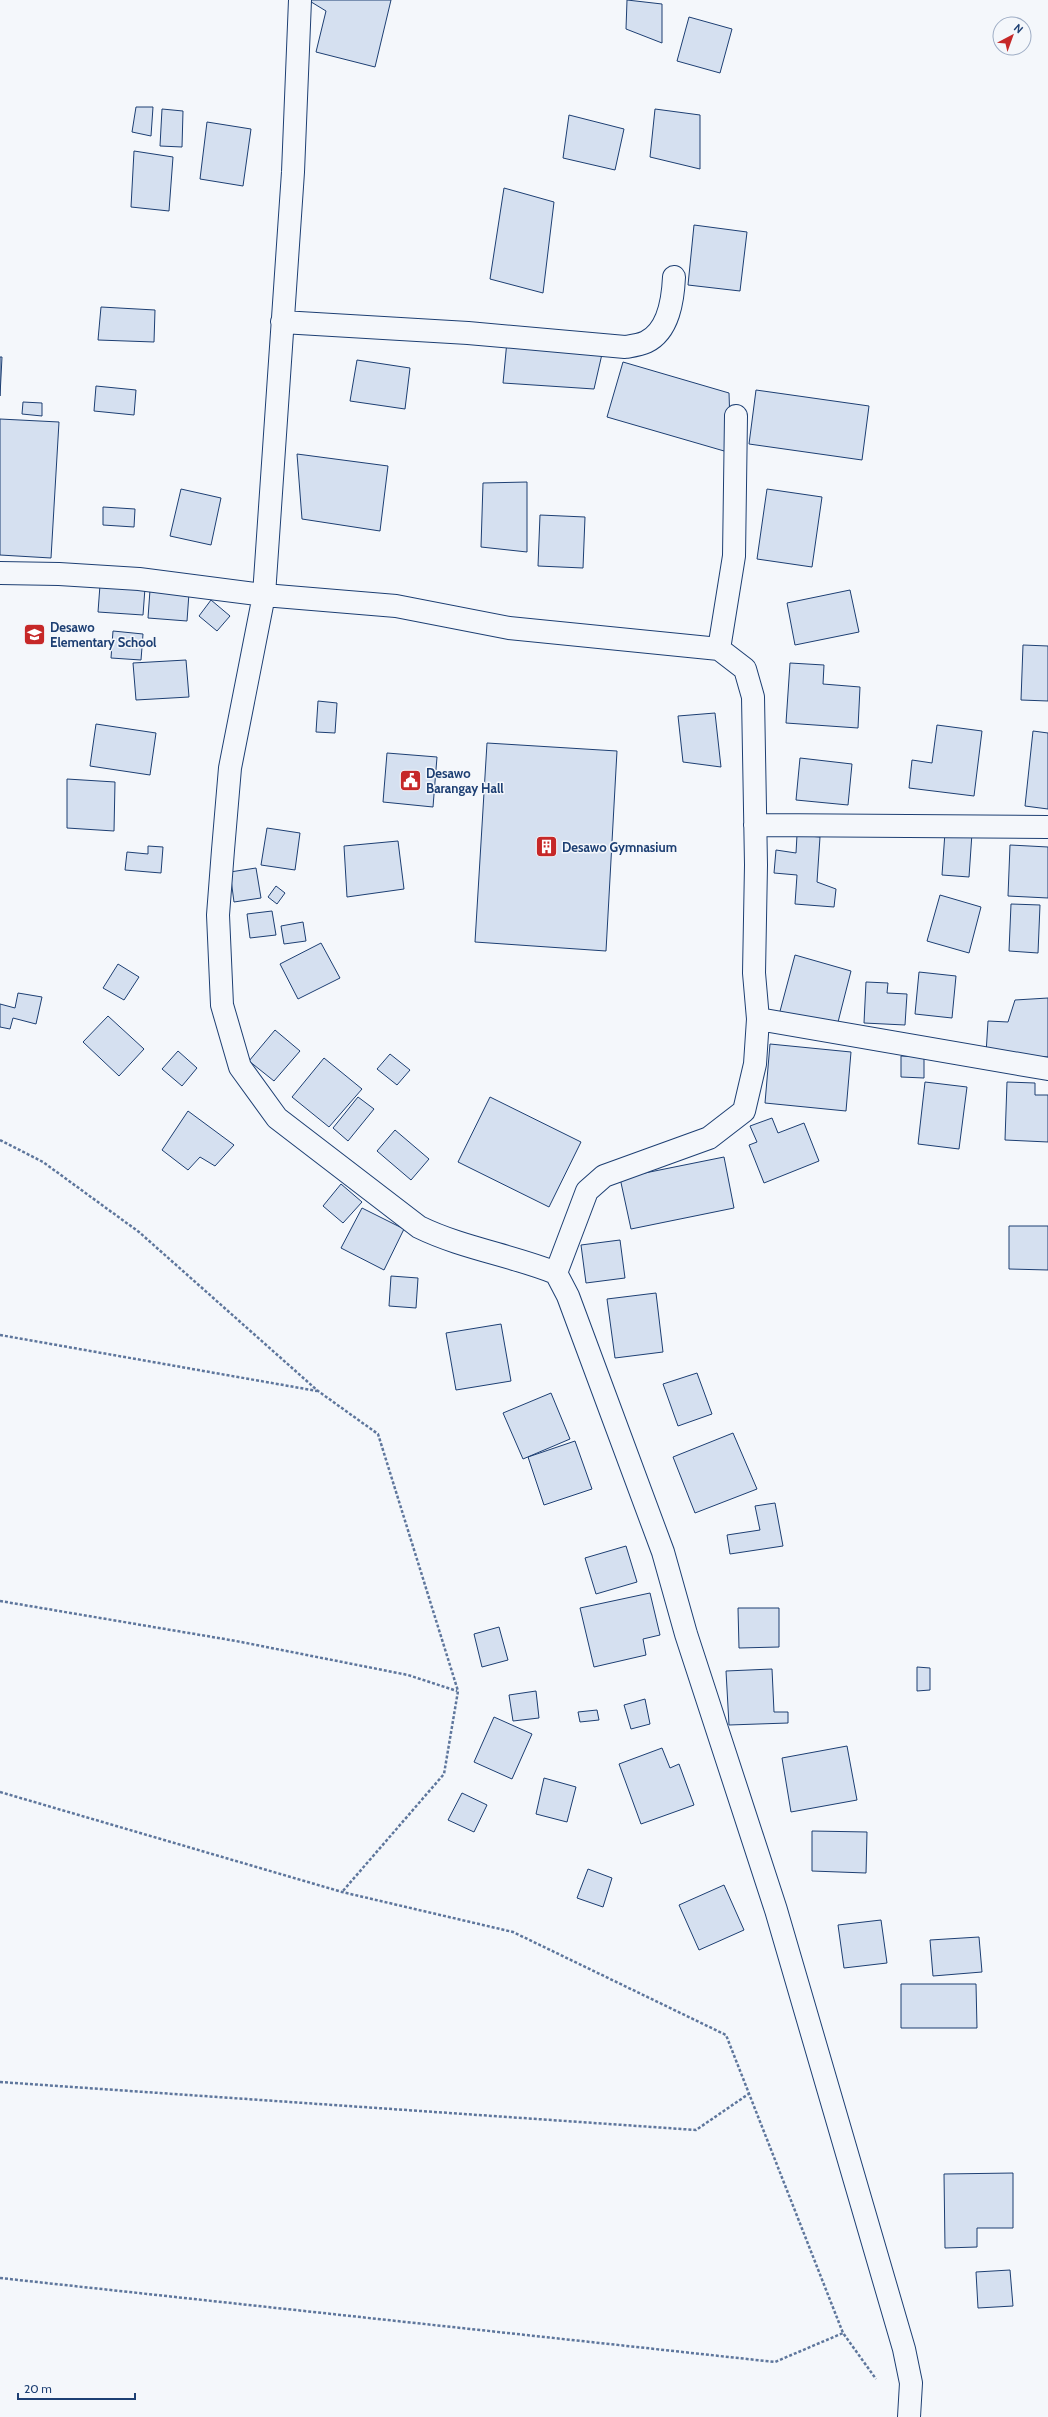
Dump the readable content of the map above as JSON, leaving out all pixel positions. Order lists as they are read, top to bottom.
{
  "places": {
    "school or university": ["Desawo Elementary School"],
    "public building": ["Desawo Barangay Hall"],
    "building": ["Desawo Gymnasium"]
  },
  "scale_bar": "20 m",
  "north": "top right"
}
